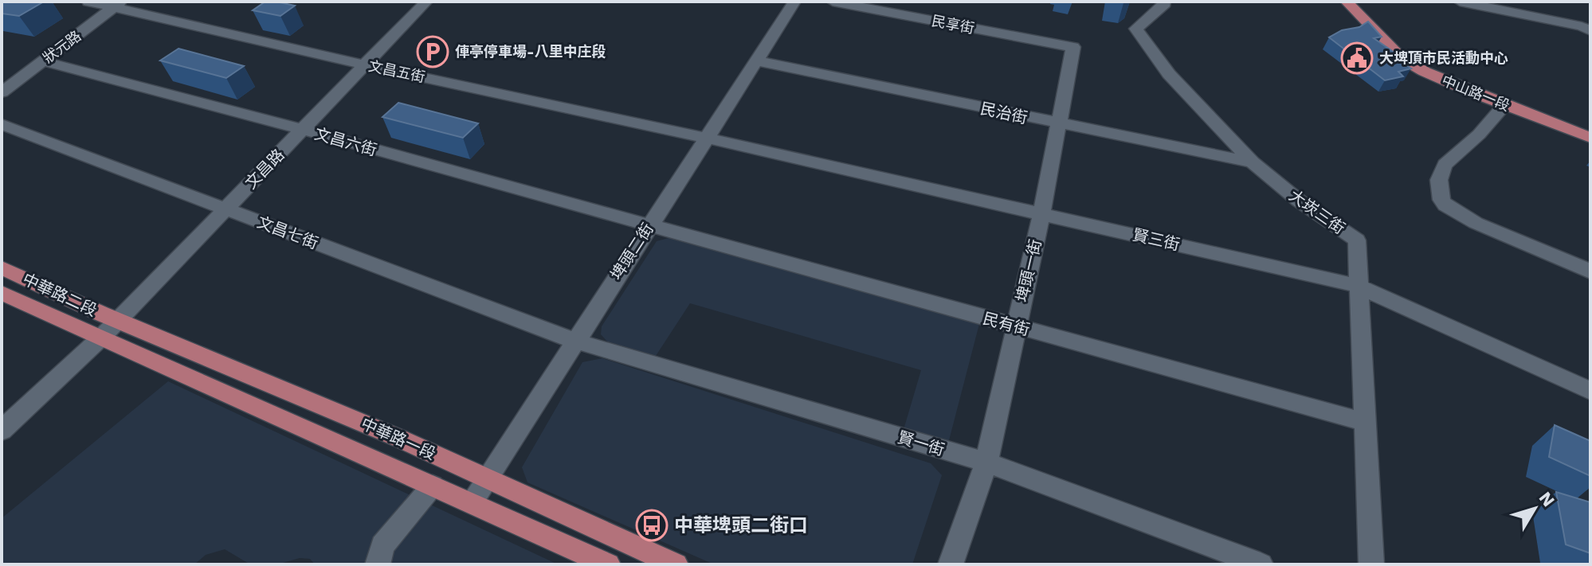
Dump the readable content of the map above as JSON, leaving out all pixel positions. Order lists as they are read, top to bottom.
{
  "streets": {
    "main road": ["中山路一段", "中華路二段", "中華路一段"],
    "street": [
      "民享街",
      "狀元路",
      "文昌五街",
      "民治街",
      "文昌六街",
      "文昌路",
      "大崁三街",
      "文昌七街",
      "賢三街",
      "埤頭二街",
      "埤頭一街",
      "民有街",
      "賢一街"
    ]
  },
  "crossings": [
    ["民享街", "埤頭一街"],
    ["狀元路", "文昌五街"],
    ["狀元路", "文昌六街"],
    ["文昌五街", "文昌路"],
    ["文昌五街", "賢三街"],
    ["文昌五街", "埤頭二街"],
    ["民治街", "大崁三街"],
    ["民治街", "埤頭二街"],
    ["民治街", "埤頭一街"],
    ["文昌六街", "文昌路"],
    ["文昌六街", "埤頭二街"],
    ["文昌六街", "民有街"],
    ["文昌路", "文昌七街"],
    ["文昌路", "中華路二段"],
    ["文昌路", "中華路一段"],
    ["大崁三街", "賢三街"],
    ["大崁三街", "民有街"],
    ["文昌七街", "埤頭二街"],
    ["文昌七街", "賢一街"],
    ["賢三街", "埤頭二街"],
    ["賢三街", "埤頭一街"],
    ["埤頭二街", "民有街"],
    ["埤頭二街", "中華路一段"],
    ["埤頭二街", "賢一街"],
    ["埤頭一街", "民有街"],
    ["埤頭一街", "賢一街"],
    ["中華路二段", "中華路一段"]
  ],
  "places": {
    "parking": ["俥亭停車場-八里中庄段"],
    "public building": ["大埤頂市民活動中心"],
    "bus stop": ["中華埤頭二街口"]
  },
  "north": "top right"
}
